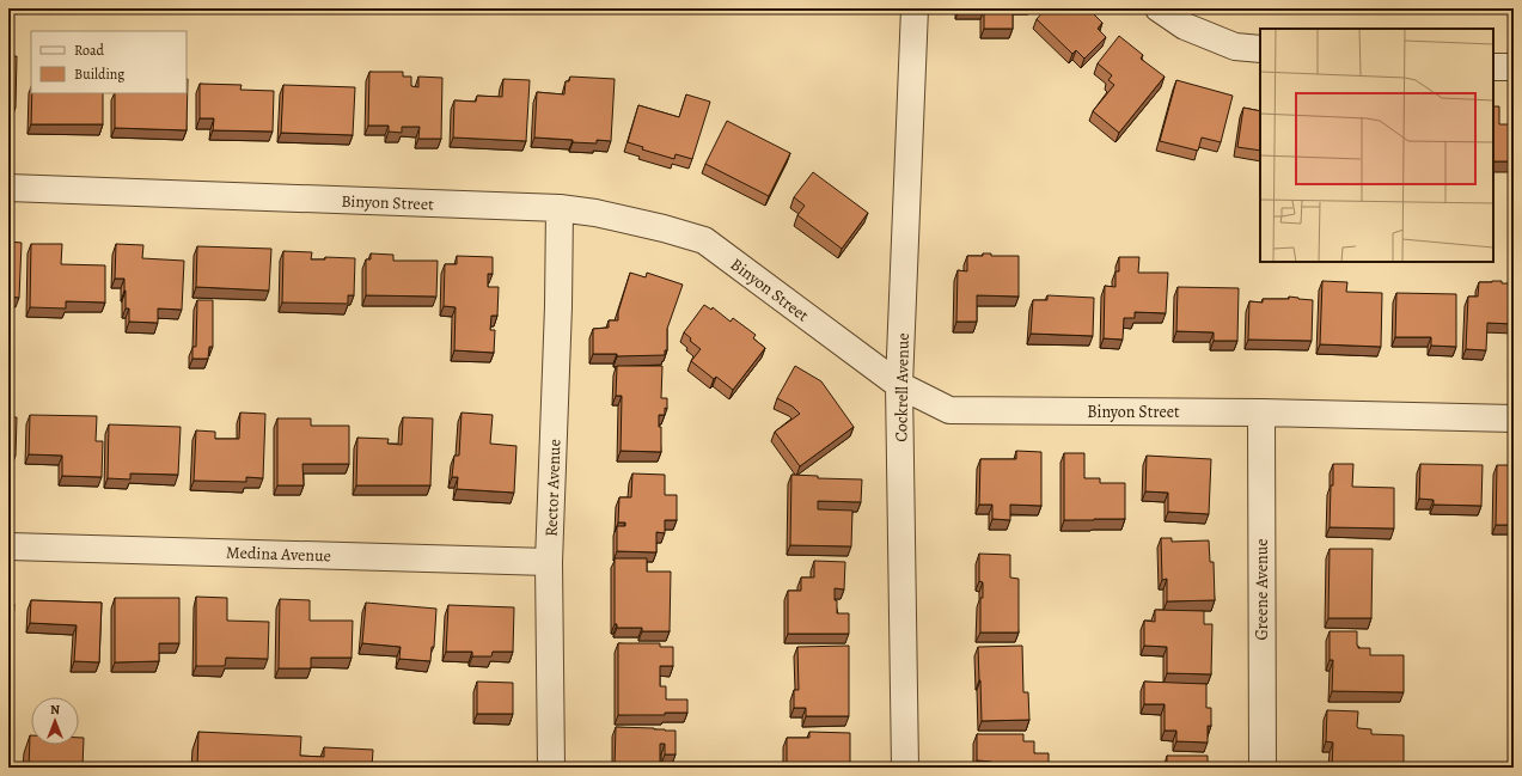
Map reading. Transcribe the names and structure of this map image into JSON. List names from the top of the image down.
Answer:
{
  "streets": {
    "street": [
      "Binyon Street",
      "Cockrell Avenue",
      "Rector Avenue",
      "Medina Avenue",
      "Greene Avenue"
    ]
  },
  "crossings": [
    ["Binyon Street", "Cockrell Avenue"],
    ["Binyon Street", "Rector Avenue"],
    ["Binyon Street", "Greene Avenue"],
    ["Rector Avenue", "Medina Avenue"]
  ],
  "legend": ["Road", "Building"],
  "north": "top"
}
